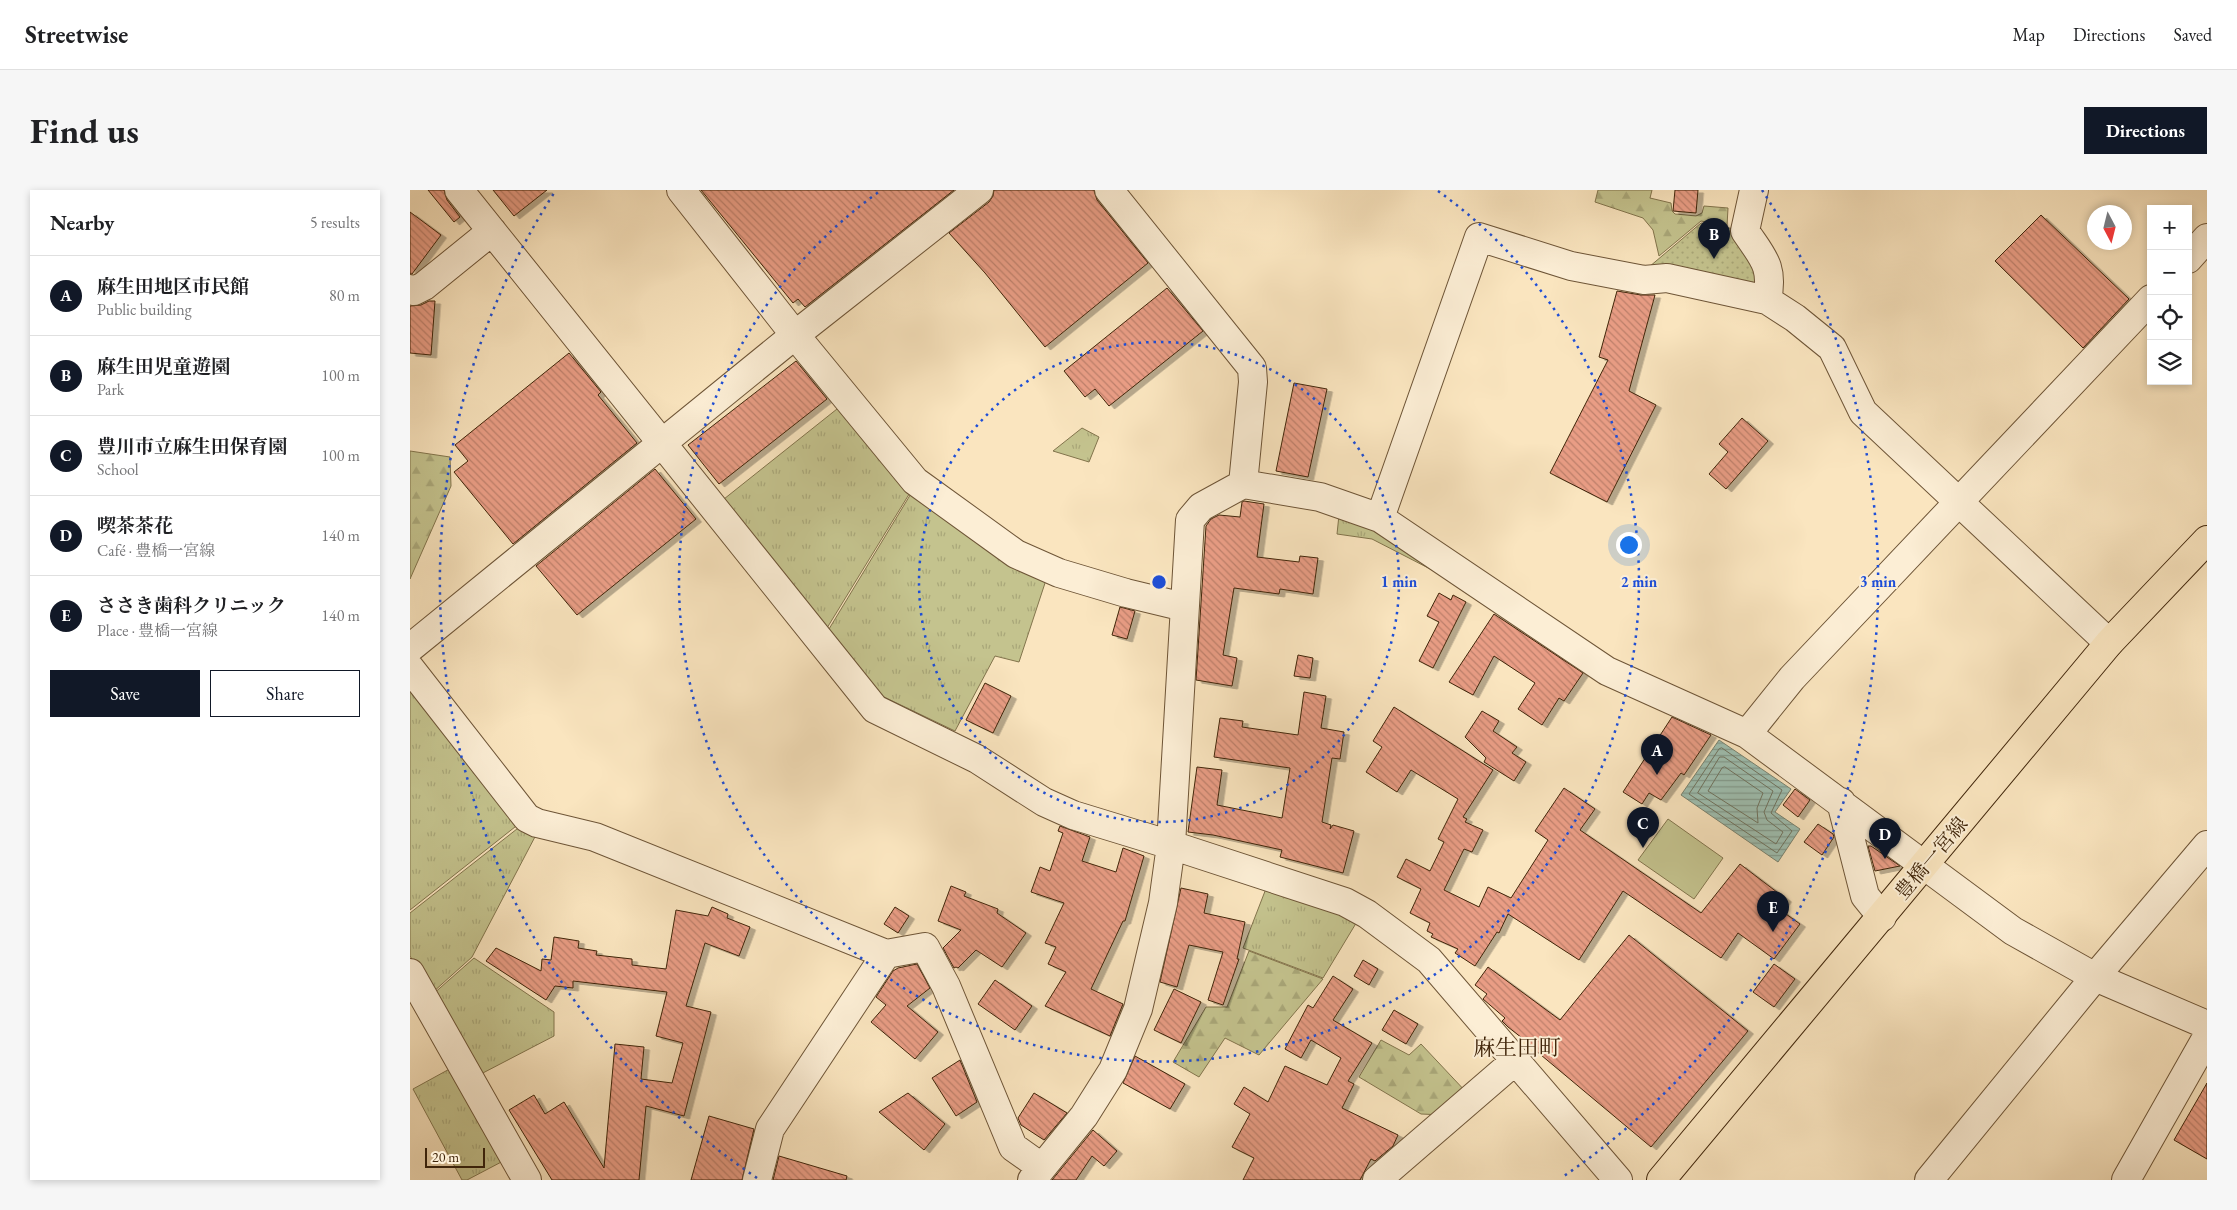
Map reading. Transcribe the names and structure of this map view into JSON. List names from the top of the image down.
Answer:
{
  "streets": {
    "main road": ["豊橋一宮線"]
  },
  "districts": ["麻生田町"],
  "scale_bar": "20 m",
  "north": "bottom",
  "page": {
    "header": "Streetwise",
    "nav": ["Map", "Directions", "Saved"],
    "buttons": [
      "Directions",
      ["Save", "Share"]
    ],
    "title": "Find us",
    "heading": ["Nearby", "5 results"],
    "map_buttons": ["+", "−"],
    "pins": [
      "B",
      "A",
      "C",
      "D",
      "E"
    ],
    "list": [
      {
        "mark": "A",
        "name": "麻生田地区市民館",
        "note": "Public building",
        "value": "80 m"
      },
      {
        "mark": "B",
        "name": "麻生田児童遊園",
        "note": "Park",
        "value": "100 m"
      },
      {
        "mark": "C",
        "name": "豊川市立麻生田保育園",
        "note": "School",
        "value": "100 m"
      },
      {
        "mark": "D",
        "name": "喫茶茶花",
        "note": "Café · 豊橋一宮線",
        "value": "140 m"
      },
      {
        "mark": "E",
        "name": "ささき歯科クリニック",
        "note": "Place · 豊橋一宮線",
        "value": "140 m"
      }
    ],
    "scale": "20 m"
  },
  "rings": ["1 min", "2 min", "3 min"]
}
